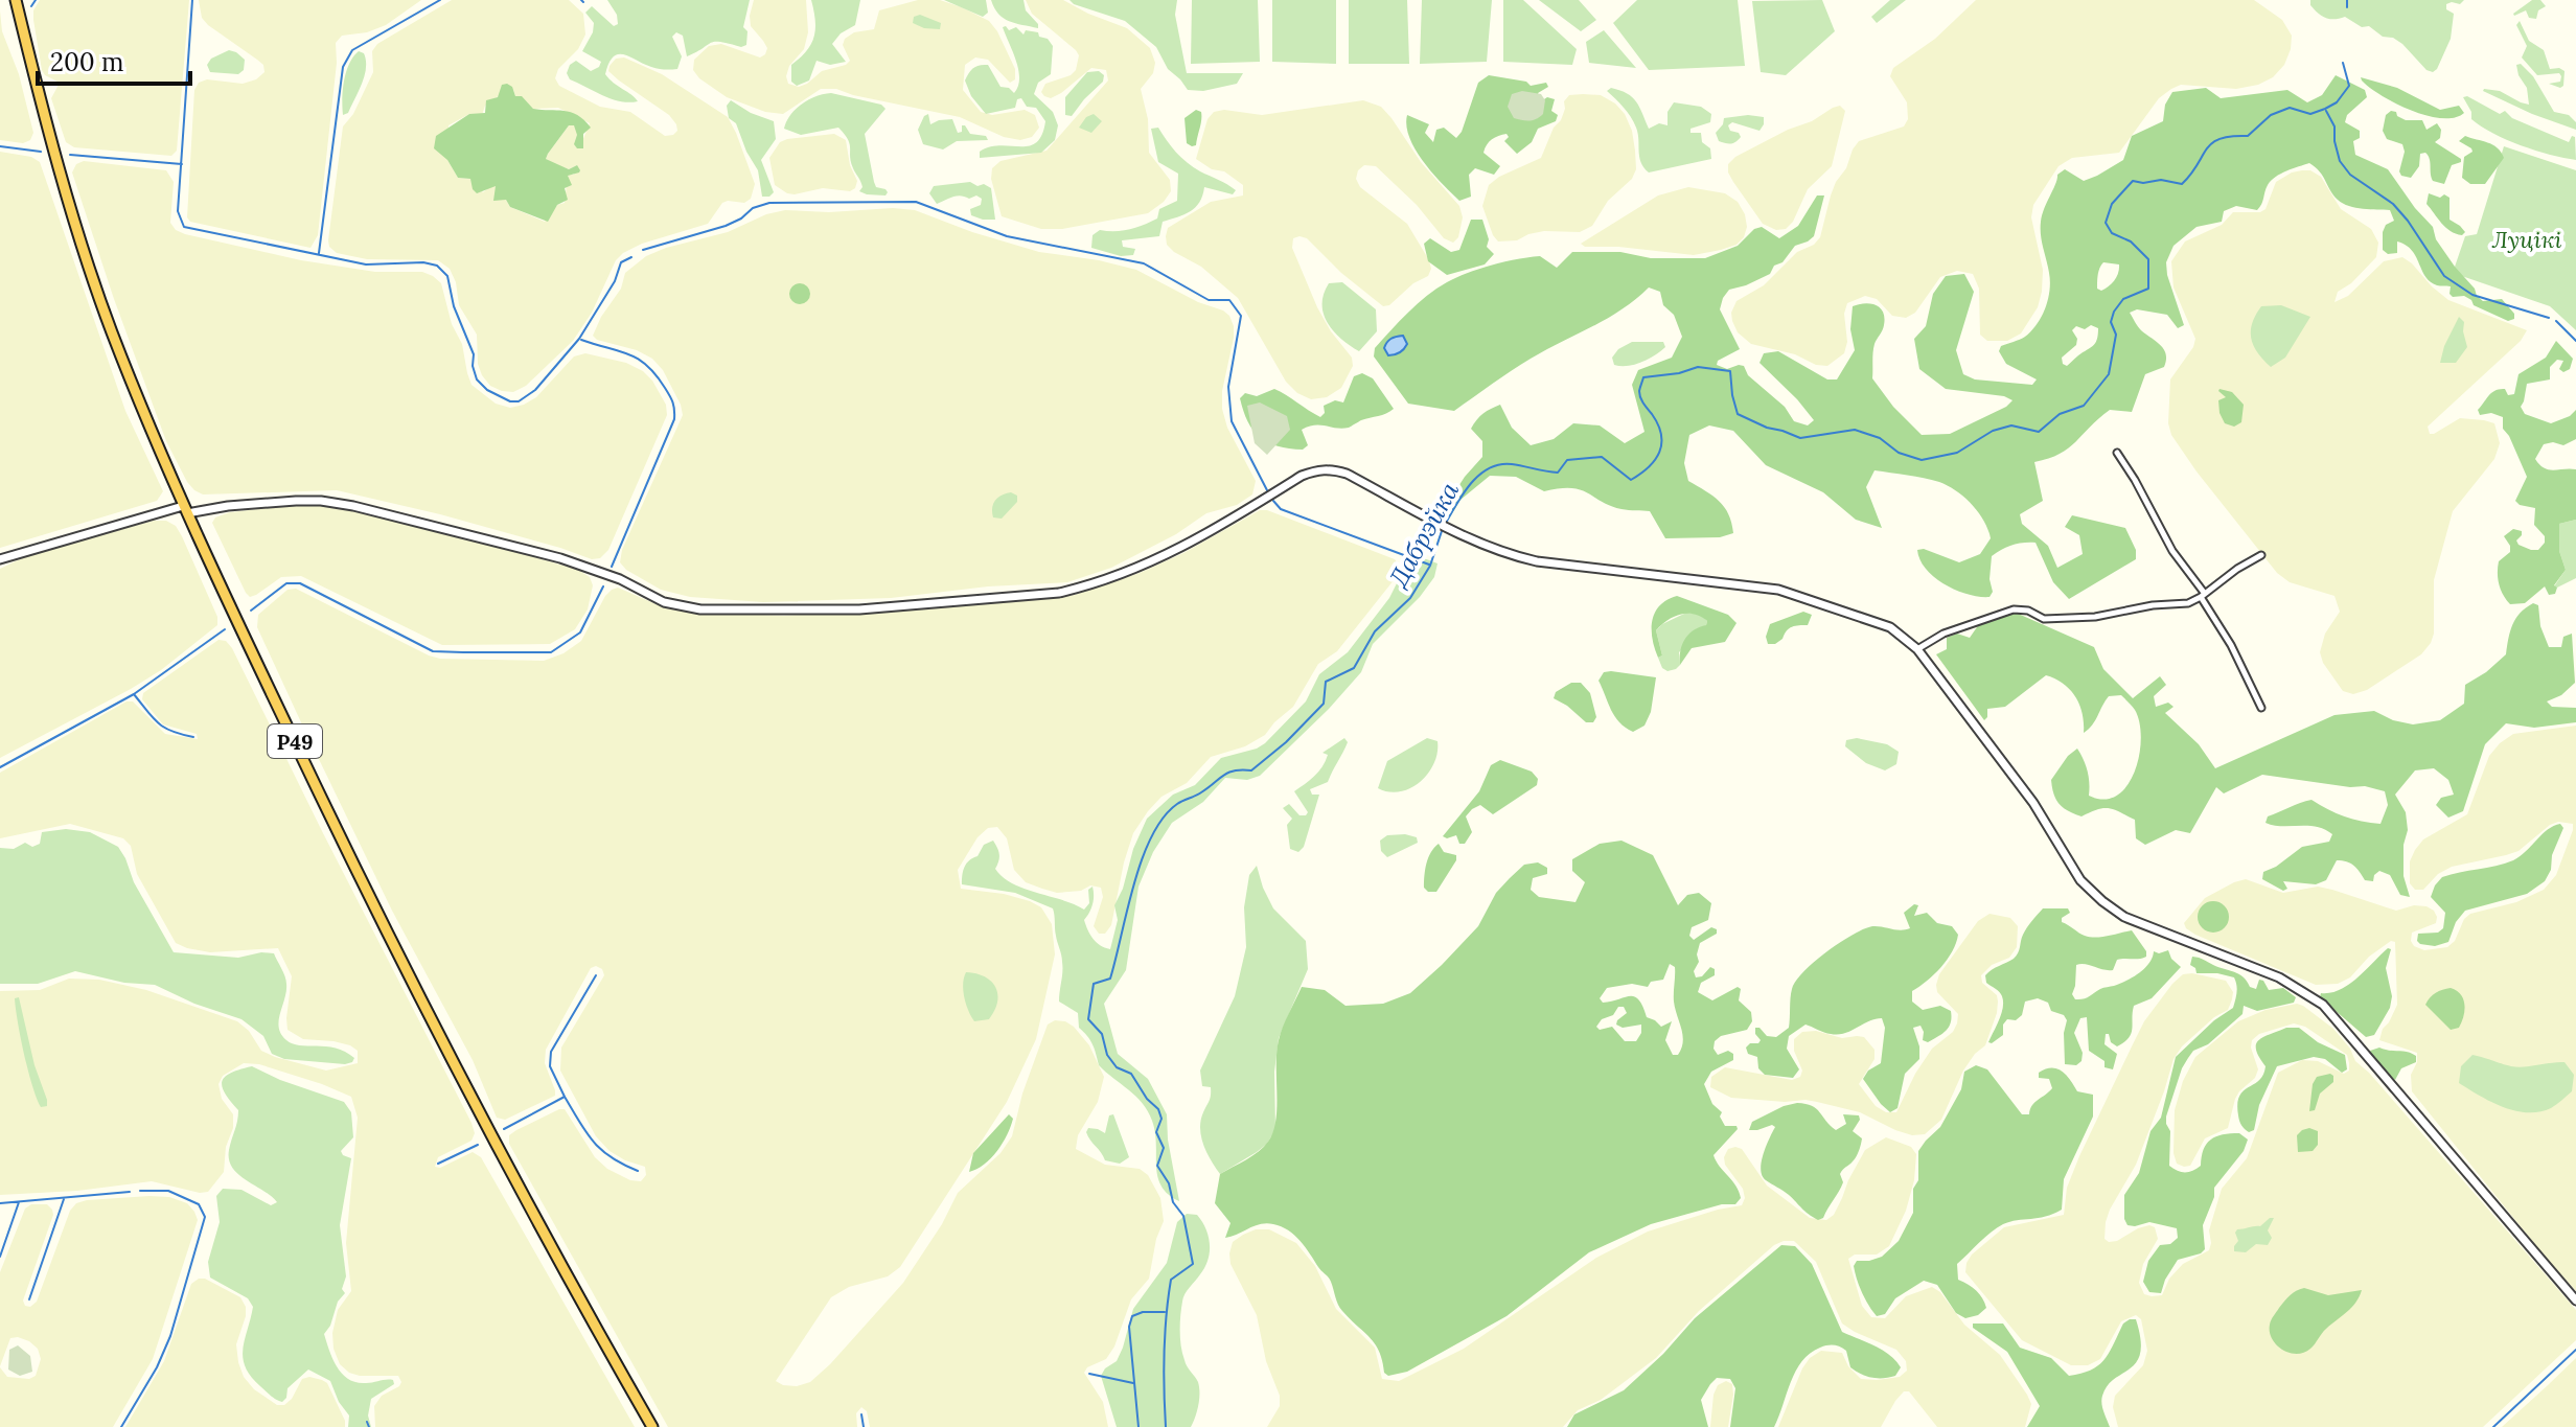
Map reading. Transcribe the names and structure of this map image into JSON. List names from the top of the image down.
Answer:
{
  "streets": {
    "highway": ["Р49"]
  },
  "water": ["Дабрэйка"],
  "parks": ["Луцікі"],
  "scale_bar": "200 m"
}
